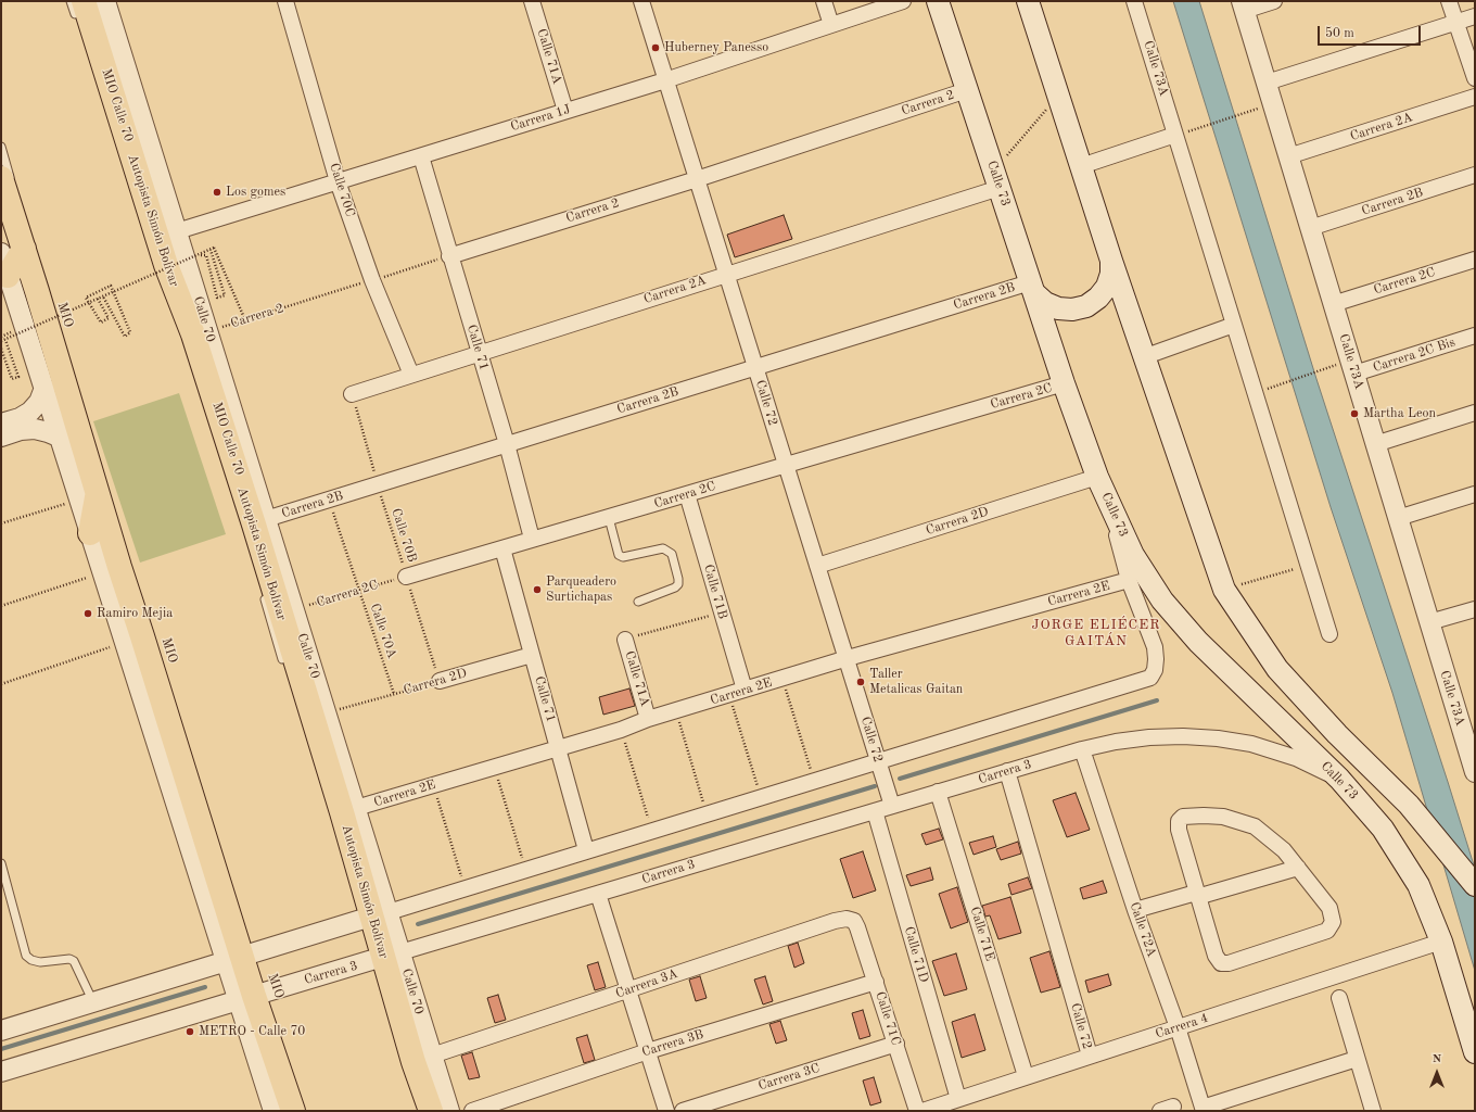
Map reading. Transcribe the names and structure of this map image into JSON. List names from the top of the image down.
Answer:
{
  "streets": {
    "highway": ["Autopista Simón Bolívar"],
    "main road": ["Calle 73"],
    "street": [
      "Calle 71A",
      "Calle 73A",
      "Carrera 2",
      "Carrera 1J",
      "Carrera 2A",
      "Calle 70C",
      "Carrera 2B",
      "Carrera 2C",
      "Calle 70",
      "Calle 71",
      "Carrera 2C Bis",
      "Calle 72",
      "Carrera 2D",
      "Calle 71B",
      "Carrera 2E",
      "Carrera 3",
      "Calle 72A",
      "Calle 71E",
      "Calle 71D",
      "Carrera 3A",
      "Calle 71C",
      "Carrera 4",
      "Carrera 3B",
      "Carrera 3C"
    ],
    "lane": ["MIO"],
    "path": ["Calle 70B", "Calle 70A"]
  },
  "crossings": [
    ["Calle 71A", "Carrera 1J"],
    ["Calle 71A", "Carrera 2E"],
    ["Calle 73A", "Carrera 2A"],
    ["Calle 73A", "Carrera 2B"],
    ["Calle 73A", "Carrera 2C"],
    ["Calle 73A", "Carrera 2C Bis"],
    ["Carrera 2", "Calle 73"],
    ["Carrera 2", "Calle 70C"],
    ["Carrera 2", "Calle 70"],
    ["Carrera 2", "Calle 71"],
    ["Carrera 2", "Calle 72"],
    ["Carrera 1J", "Calle 70C"],
    ["Carrera 1J", "Calle 70"],
    ["Carrera 1J", "Calle 71"],
    ["Carrera 1J", "Calle 72"],
    ["Carrera 2A", "Calle 73"],
    ["Carrera 2A", "Calle 70C"],
    ["Carrera 2A", "Calle 71"],
    ["Carrera 2A", "Calle 72"],
    ["Carrera 2A", "Calle 70B"],
    ["Calle 73", "Carrera 2B"],
    ["Calle 73", "Carrera 2C"],
    ["Calle 73", "Carrera 2D"],
    ["Calle 73", "Carrera 3"],
    ["Calle 73", "Carrera 4"],
    ["Carrera 2B", "Calle 70"],
    ["Carrera 2B", "Calle 71"],
    ["Carrera 2B", "Calle 72"],
    ["Carrera 2B", "Calle 70B"],
    ["Carrera 2B", "Calle 70A"],
    ["Autopista Simón Bolívar", "Calle 70"],
    ["Autopista Simón Bolívar", "Carrera 3"],
    ["Carrera 2C", "Calle 71"],
    ["Carrera 2C", "Calle 72"],
    ["Carrera 2C", "Calle 70B"],
    ["Carrera 2C", "Calle 71B"],
    ["Carrera 2C", "Calle 70A"],
    ["Calle 70", "Carrera 2E"],
    ["Calle 70", "Carrera 3"],
    ["Calle 70", "Carrera 3A"],
    ["Calle 71", "Carrera 2D"],
    ["Calle 71", "Carrera 2E"],
    ["Calle 72", "Carrera 2D"],
    ["Calle 72", "Carrera 2E"],
    ["Calle 72", "Carrera 3"],
    ["Calle 72", "Carrera 4"],
    ["Carrera 2D", "Calle 70B"],
    ["Carrera 2D", "Calle 70A"],
    ["Calle 71B", "Carrera 2E"],
    ["Carrera 3", "Calle 72A"],
    ["Carrera 3", "Calle 71E"],
    ["Carrera 3", "Calle 71D"],
    ["Calle 72A", "Carrera 4"],
    ["Calle 71E", "Carrera 4"],
    ["Calle 71D", "Carrera 4"],
    ["Carrera 3A", "Calle 71C"],
    ["Calle 71C", "Carrera 3B"],
    ["Calle 71C", "Carrera 3C"]
  ],
  "districts": ["JORGE ELIÉCER GAITÁN"],
  "places": [
    "Huberney Panesso",
    "Los gomes",
    "Martha Leon",
    "Parqueadero Surtichapas",
    "Ramiro Mejia",
    "Taller Metalicas Gaitan",
    "METRO - Calle 70"
  ],
  "scale_bar": "50 m",
  "north": "top"
}
